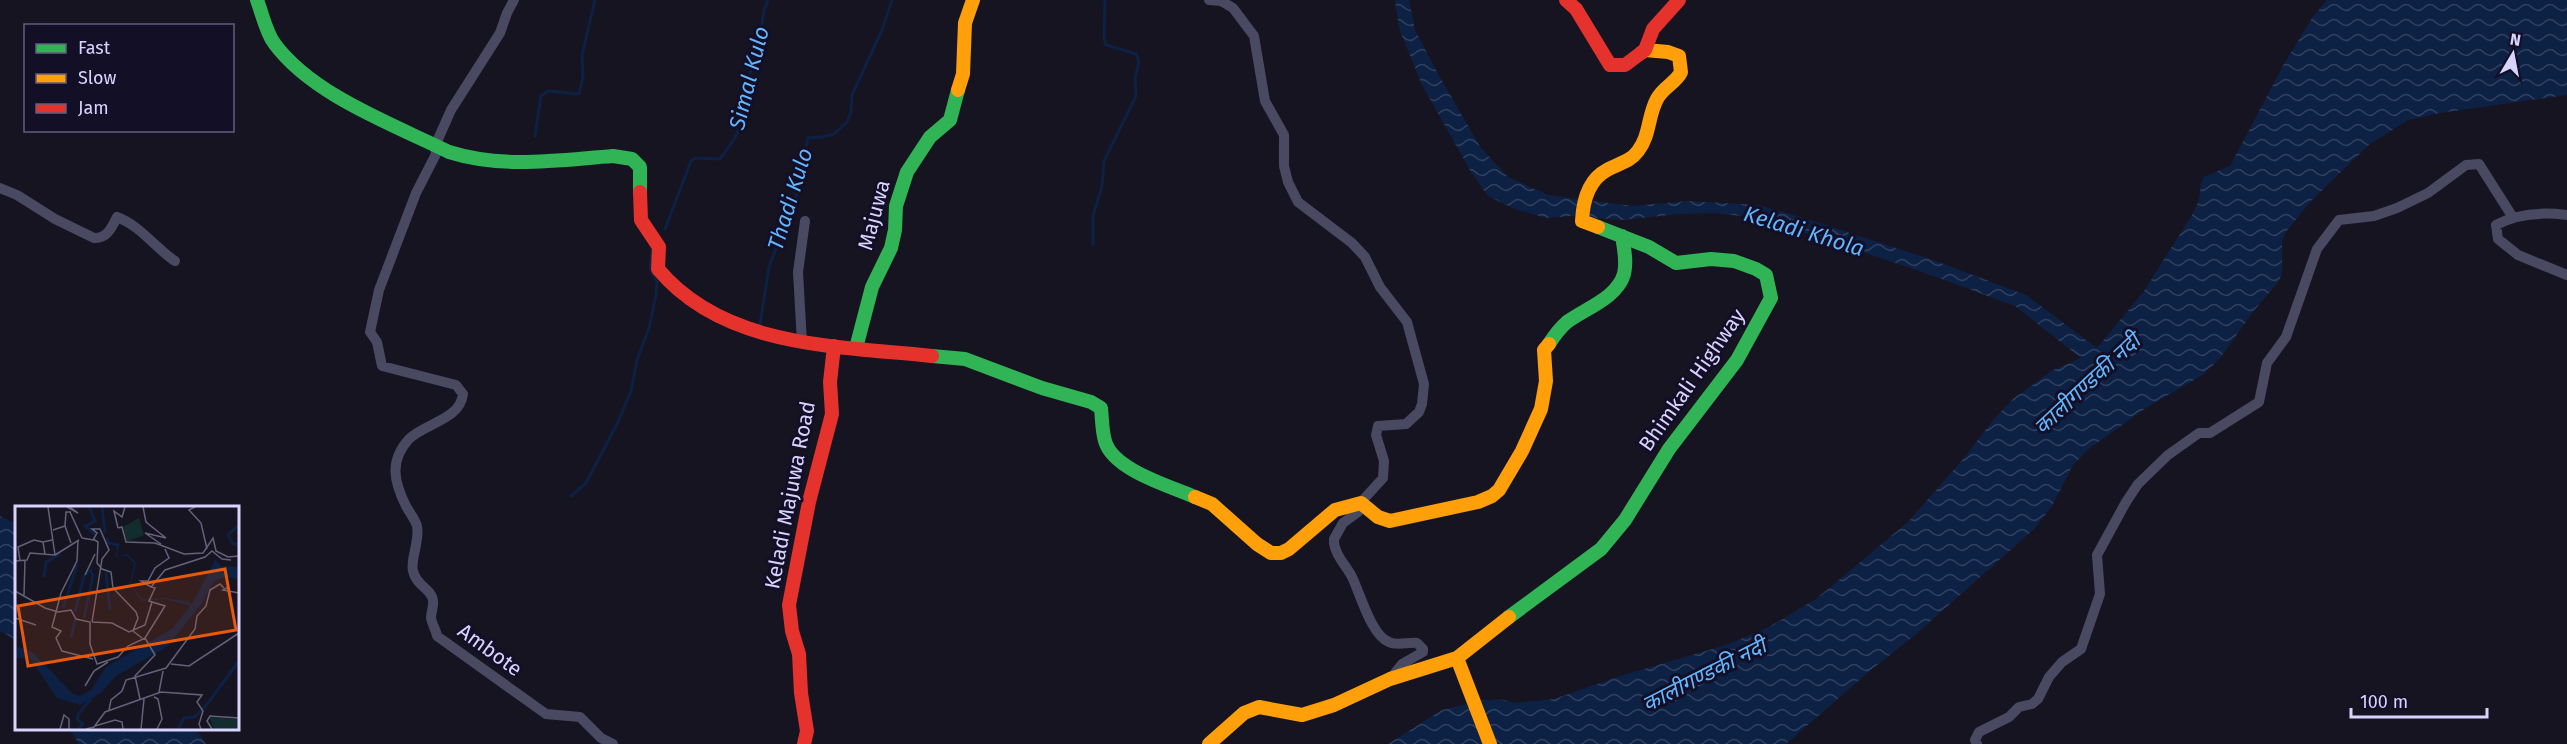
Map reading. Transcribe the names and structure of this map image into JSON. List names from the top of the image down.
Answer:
{
  "streets": {
    "street": [
      "Majuwa",
      "Bhimkali Highway",
      "Keladi Majuwa Road",
      "Ambote"
    ]
  },
  "water": [
    "Simal Kulo",
    "Thadi Kulo",
    "Keladi Khola",
    "कालीगण्डकी नदी"
  ],
  "legend": ["Fast", "Slow", "Jam"],
  "scale_bar": "100 m",
  "north": "top"
}
